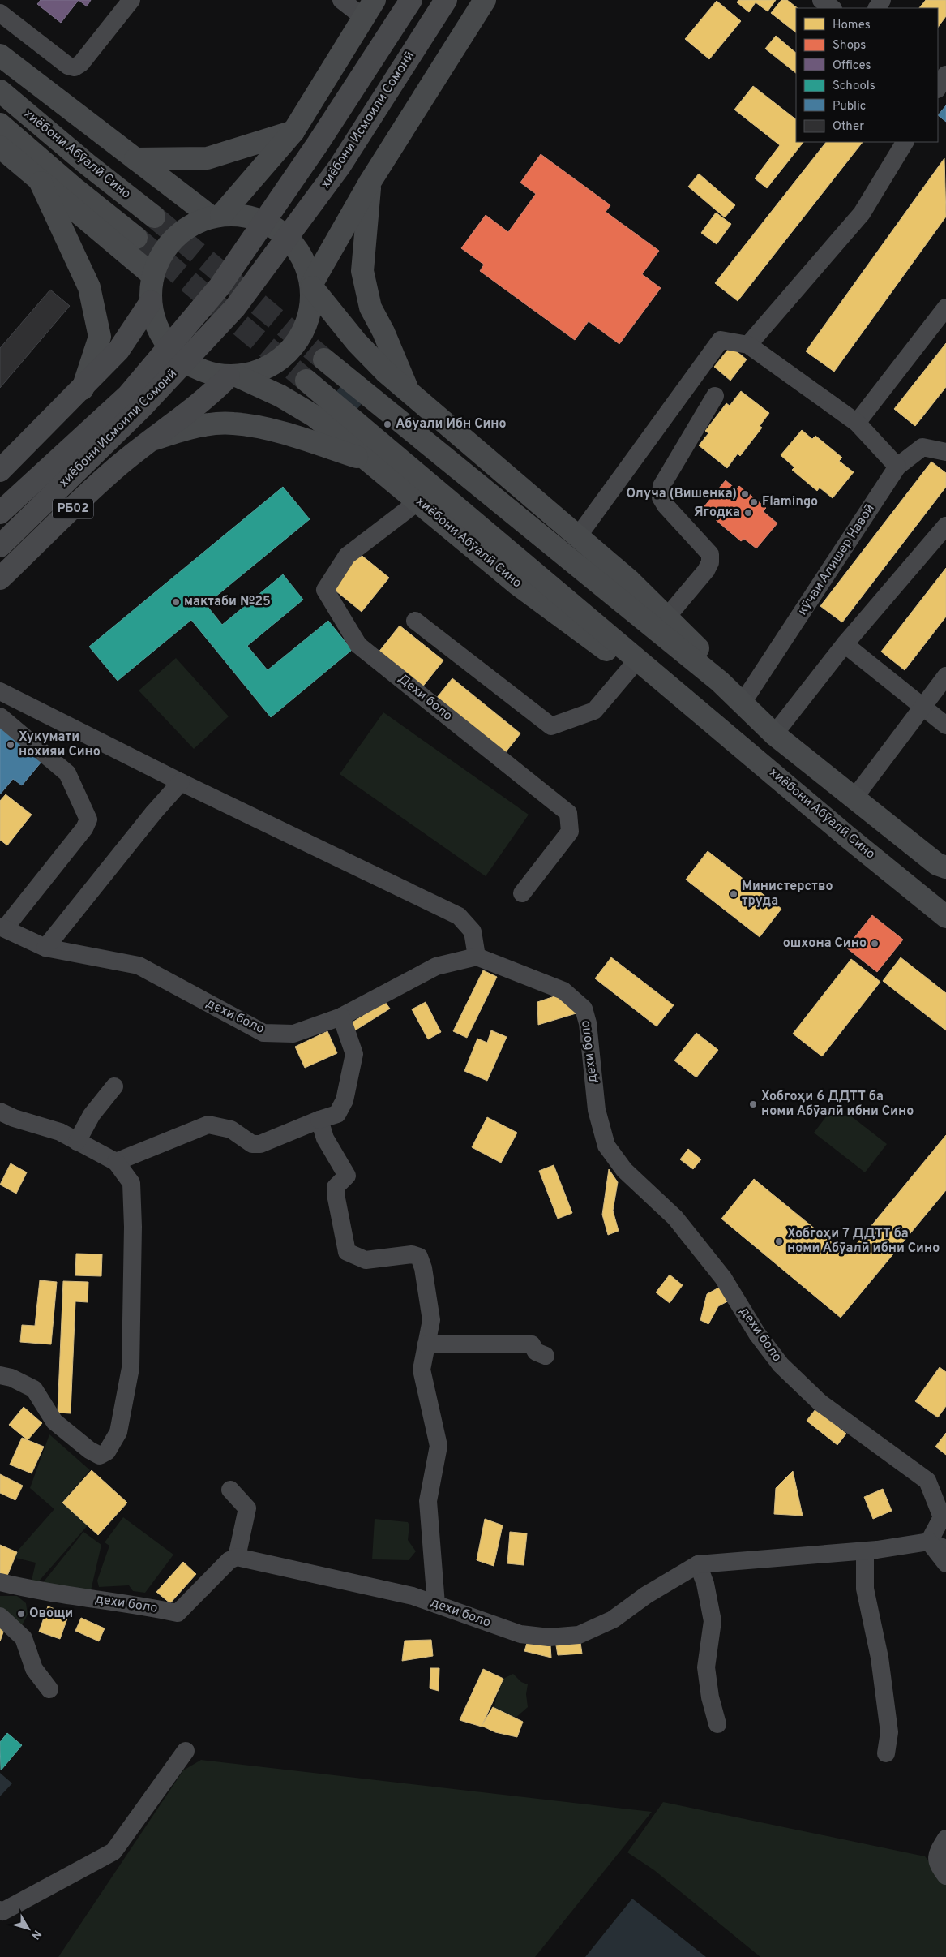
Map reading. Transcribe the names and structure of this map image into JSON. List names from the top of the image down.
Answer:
{
  "streets": {
    "highway": ["хиёбони Исмоили Сомонӣ", "РБ02"],
    "main road": ["хиёбони Абӯалӣ Сино"],
    "street": ["кӯчаи Алишер Навоӣ", "Дехи боло", "дехи боло"]
  },
  "crossings": [
    ["хиёбони Исмоили Сомонӣ", "хиёбони Абӯалӣ Сино"],
    ["хиёбони Исмоили Сомонӣ", "РБ02"],
    ["хиёбони Абӯалӣ Сино", "РБ02"],
    ["хиёбони Абӯалӣ Сино", "Дехи боло"]
  ],
  "places": [
    "Абуали Ибн Сино",
    "Олуча (Вишенка)",
    "Flamingo",
    "Ягодка",
    "мактаби №25",
    "Хукумати нохияи Сино",
    "Министерство труда",
    "ошхона Сино",
    "Хобгоҳи 6 ДДТТ ба номи Абӯалӣ ибни Сино",
    "Хобгоҳи 7 ДДТТ ба номи Абӯалӣ ибни Сино",
    "Овощи"
  ],
  "legend": [
    "Homes",
    "Shops",
    "Offices",
    "Schools",
    "Public",
    "Other"
  ],
  "north": "bottom right"
}
